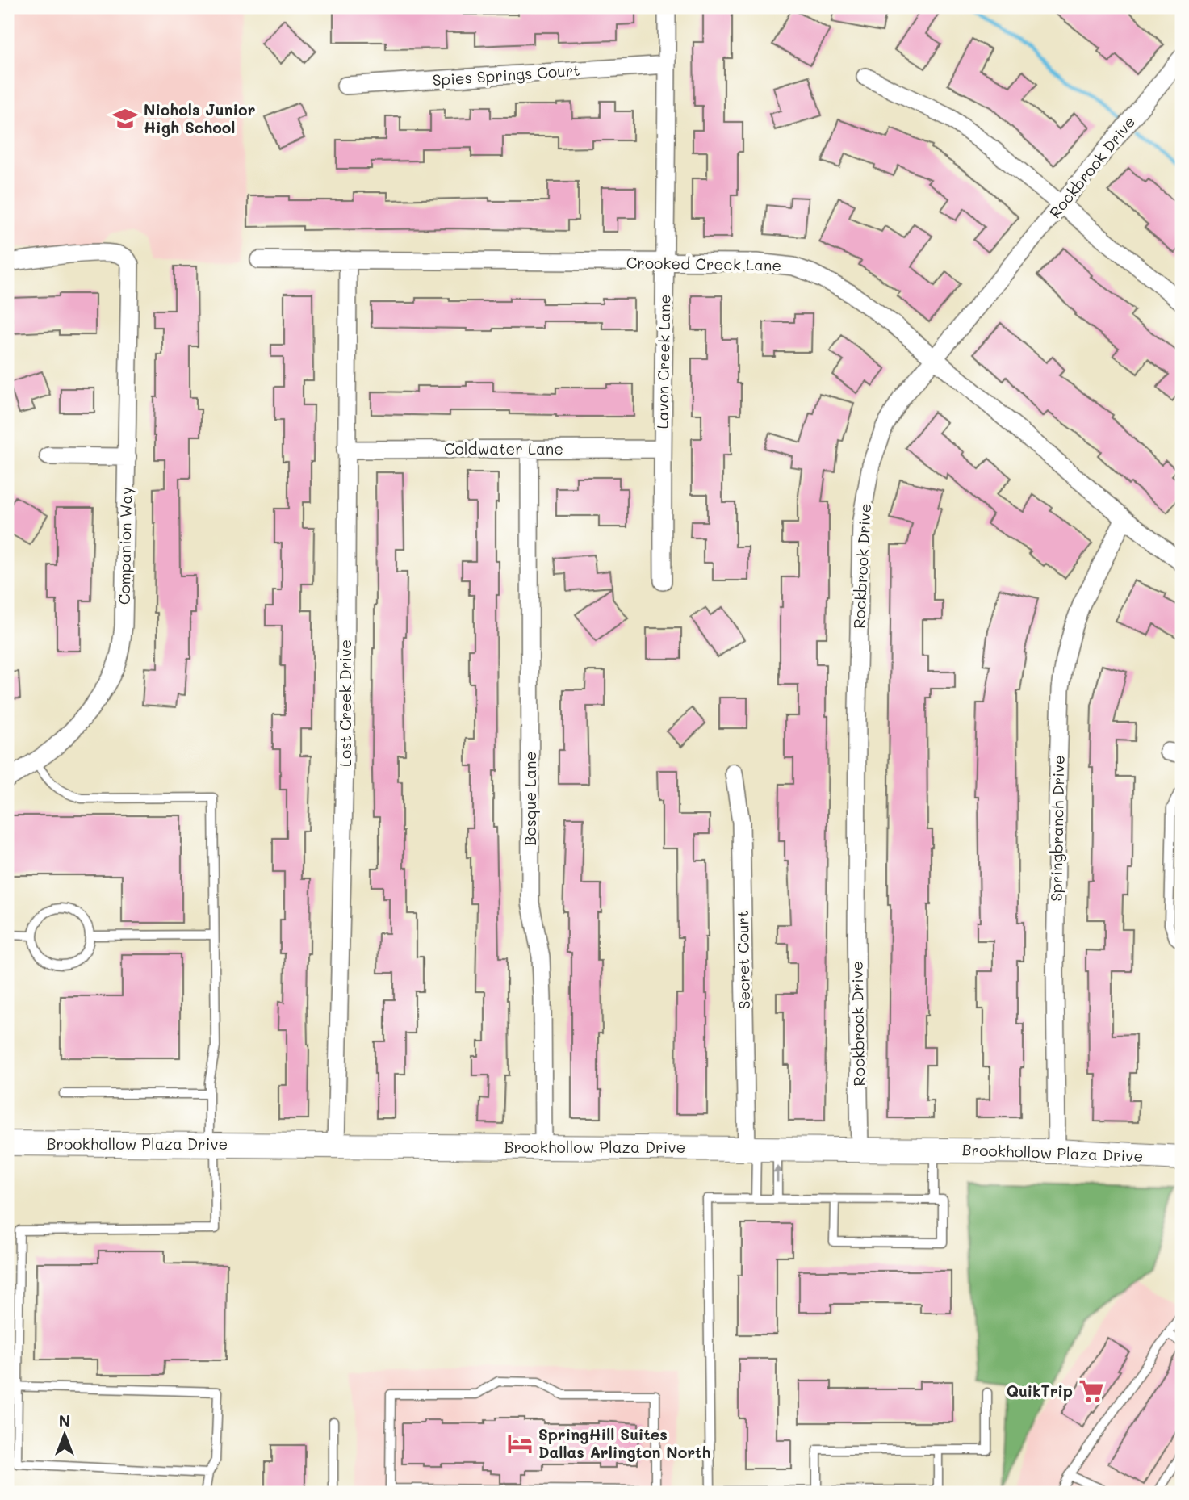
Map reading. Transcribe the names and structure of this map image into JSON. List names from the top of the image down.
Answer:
{
  "streets": {
    "street": [
      "Spies Springs Court",
      "Rockbrook Drive",
      "Crooked Creek Lane",
      "Lavon Creek Lane",
      "Coldwater Lane",
      "Companion Way",
      "Lost Creek Drive",
      "Bosque Lane",
      "Springbranch Drive",
      "Secret Court",
      "Brookhollow Plaza Drive"
    ]
  },
  "crossings": [
    ["Spies Springs Court", "Lavon Creek Lane"],
    ["Rockbrook Drive", "Crooked Creek Lane"],
    ["Rockbrook Drive", "Brookhollow Plaza Drive"],
    ["Crooked Creek Lane", "Lavon Creek Lane"],
    ["Crooked Creek Lane", "Lost Creek Drive"],
    ["Crooked Creek Lane", "Springbranch Drive"],
    ["Lavon Creek Lane", "Coldwater Lane"],
    ["Coldwater Lane", "Lost Creek Drive"],
    ["Coldwater Lane", "Bosque Lane"],
    ["Lost Creek Drive", "Brookhollow Plaza Drive"],
    ["Bosque Lane", "Brookhollow Plaza Drive"],
    ["Springbranch Drive", "Brookhollow Plaza Drive"],
    ["Secret Court", "Brookhollow Plaza Drive"]
  ],
  "places": {
    "school or university": ["Nichols Junior High School"],
    "supermarket": ["QuikTrip"],
    "hotel": ["SpringHill Suites Dallas Arlington North"]
  },
  "north": "top"
}
